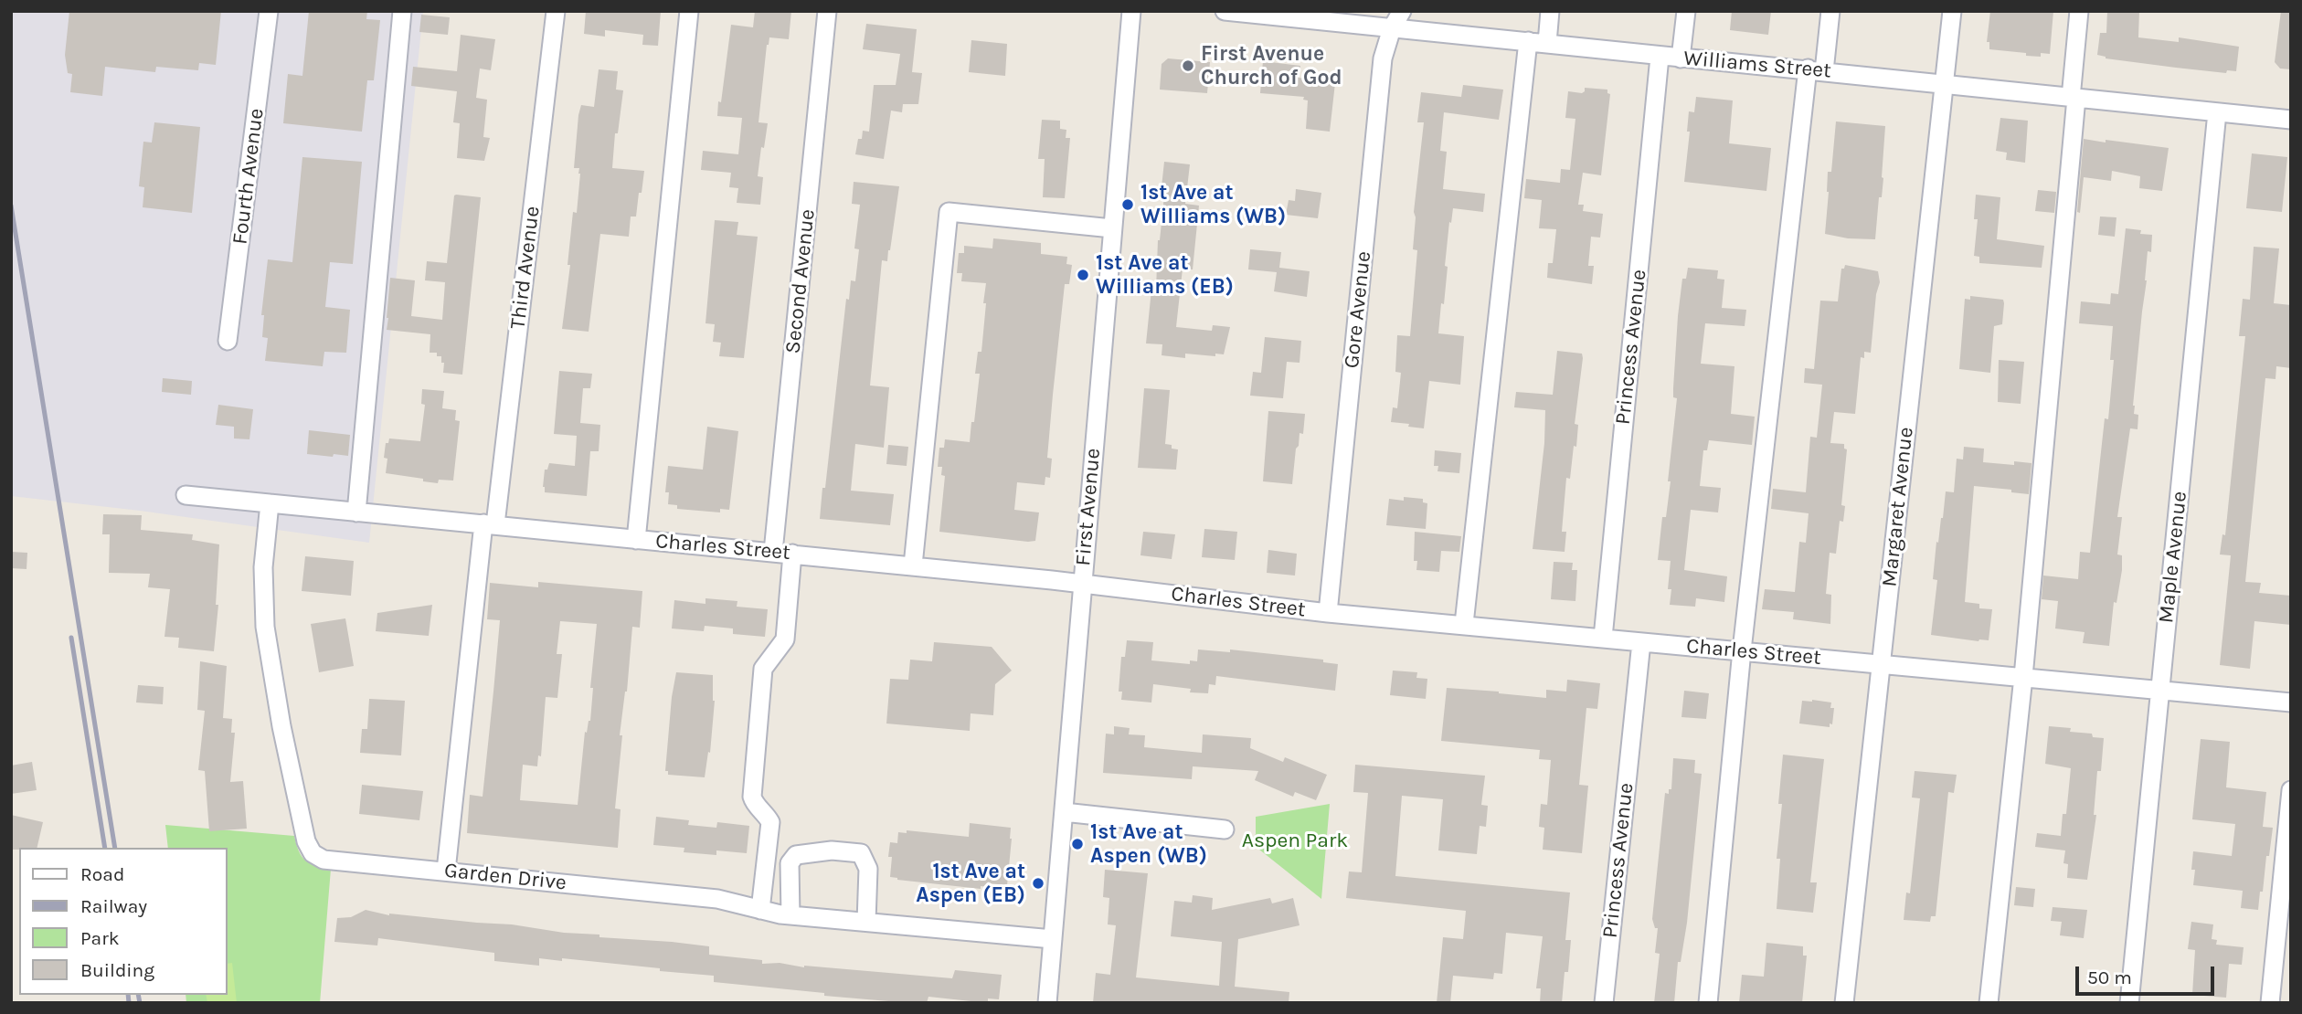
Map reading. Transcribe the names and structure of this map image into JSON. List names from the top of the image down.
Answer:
{
  "streets": {
    "street": [
      "Williams Street",
      "Fourth Avenue",
      "Third Avenue",
      "Second Avenue",
      "Gore Avenue",
      "Princess Avenue",
      "First Avenue",
      "Margaret Avenue",
      "Charles Street",
      "Maple Avenue",
      "Garden Drive"
    ]
  },
  "crossings": [
    ["Williams Street", "Gore Avenue"],
    ["Williams Street", "Princess Avenue"],
    ["Williams Street", "Margaret Avenue"],
    ["Williams Street", "Maple Avenue"],
    ["Third Avenue", "Charles Street"],
    ["Third Avenue", "Garden Drive"],
    ["Second Avenue", "Charles Street"],
    ["Gore Avenue", "Charles Street"],
    ["Princess Avenue", "Charles Street"],
    ["First Avenue", "Charles Street"],
    ["First Avenue", "Garden Drive"],
    ["Margaret Avenue", "Charles Street"],
    ["Charles Street", "Maple Avenue"],
    ["Charles Street", "Garden Drive"]
  ],
  "parks": ["Aspen Park"],
  "places": [
    "First Avenue Church of God",
    "1st Ave at Williams (WB)",
    "1st Ave at Williams (EB)",
    "1st Ave at Aspen (WB)",
    "1st Ave at Aspen (EB)"
  ],
  "legend": [
    "Road",
    "Railway",
    "Park",
    "Building"
  ],
  "scale_bar": "50 m"
}
